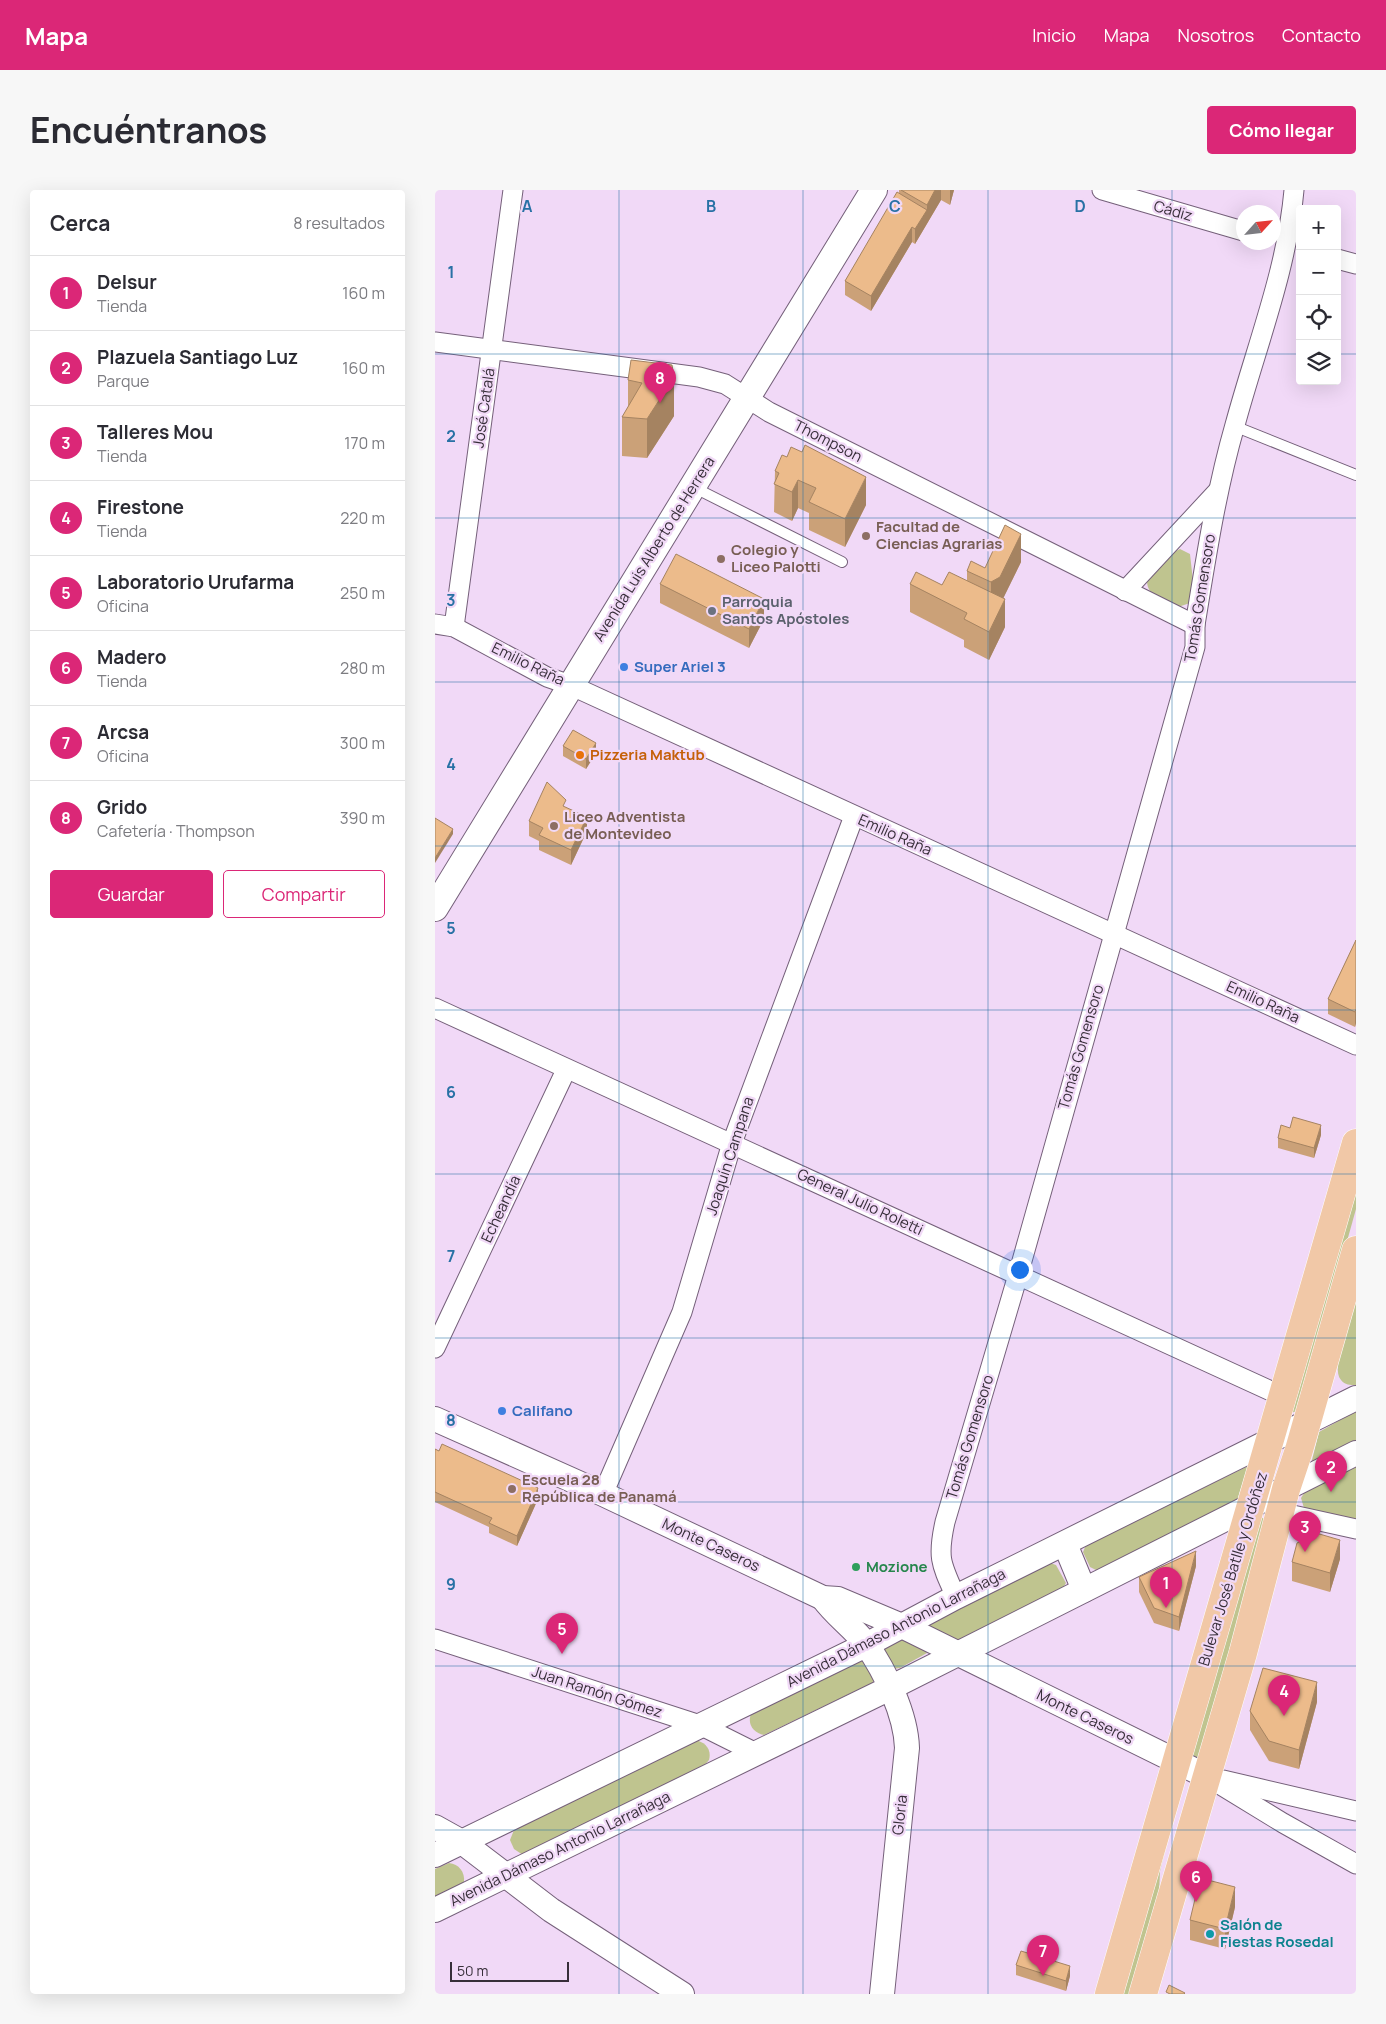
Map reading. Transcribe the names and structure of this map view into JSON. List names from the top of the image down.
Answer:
{
  "streets": {
    "main road": ["Avenida Luis Alberto de Herrera", "Bulevar José Batlle y Ordóñez"],
    "street": [
      "Cádiz",
      "José Catalá",
      "Thompson",
      "Tomás Gomensoro",
      "Emilio Raña",
      "Joaquín Campana",
      "General Julio Roletti",
      "Echeandía",
      "Monte Caseros",
      "Avenida Dámaso Antonio Larrañaga",
      "Juan Ramón Gómez",
      "Gloria"
    ]
  },
  "crossings": [
    ["José Catalá", "Thompson"],
    ["José Catalá", "Emilio Raña"],
    ["Thompson", "Avenida Luis Alberto de Herrera"],
    ["Thompson", "Tomás Gomensoro"],
    ["Avenida Luis Alberto de Herrera", "Emilio Raña"],
    ["Tomás Gomensoro", "Emilio Raña"],
    ["Tomás Gomensoro", "General Julio Roletti"],
    ["Tomás Gomensoro", "Avenida Dámaso Antonio Larrañaga"],
    ["Emilio Raña", "Joaquín Campana"],
    ["Joaquín Campana", "General Julio Roletti"],
    ["Joaquín Campana", "Monte Caseros"],
    ["General Julio Roletti", "Echeandía"],
    ["General Julio Roletti", "Bulevar José Batlle y Ordóñez"],
    ["Monte Caseros", "Bulevar José Batlle y Ordóñez"],
    ["Monte Caseros", "Avenida Dámaso Antonio Larrañaga"],
    ["Monte Caseros", "Gloria"],
    ["Bulevar José Batlle y Ordóñez", "Avenida Dámaso Antonio Larrañaga"],
    ["Avenida Dámaso Antonio Larrañaga", "Juan Ramón Gómez"],
    ["Avenida Dámaso Antonio Larrañaga", "Gloria"]
  ],
  "places": [
    "Facultad de Ciencias Agrarias",
    "Colegio y Liceo Palotti",
    "Parroquia Santos Apóstoles",
    "Super Ariel 3",
    "Pizzeria Maktub",
    "Liceo Adventista de Montevideo",
    "Califano",
    "Escuela 28 República de Panamá",
    "Mozione",
    "Salón de Fiestas Rosedal"
  ],
  "scale_bar": "50 m",
  "north": "top right",
  "page": {
    "header": "Mapa",
    "nav": [
      "Inicio",
      "Mapa",
      "Nosotros",
      "Contacto"
    ],
    "title": "Encuéntranos",
    "buttons": [
      "Cómo llegar",
      ["Guardar", "Compartir"]
    ],
    "heading": ["Cerca", "8 resultados"],
    "map_buttons": ["+", "−"],
    "list": [
      {
        "mark": "1",
        "name": "Delsur",
        "note": "Tienda",
        "value": "160 m"
      },
      {
        "mark": "2",
        "name": "Plazuela Santiago Luz",
        "note": "Parque",
        "value": "160 m"
      },
      {
        "mark": "3",
        "name": "Talleres Mou",
        "note": "Tienda",
        "value": "170 m"
      },
      {
        "mark": "4",
        "name": "Firestone",
        "note": "Tienda",
        "value": "220 m"
      },
      {
        "mark": "5",
        "name": "Laboratorio Urufarma",
        "note": "Oficina",
        "value": "250 m"
      },
      {
        "mark": "6",
        "name": "Madero",
        "note": "Tienda",
        "value": "280 m"
      },
      {
        "mark": "7",
        "name": "Arcsa",
        "note": "Oficina",
        "value": "300 m"
      },
      {
        "mark": "8",
        "name": "Grido",
        "note": "Cafetería · Thompson",
        "value": "390 m"
      }
    ],
    "pins": [
      "8",
      "2",
      "3",
      "1",
      "5",
      "4",
      "6",
      "7"
    ],
    "scale": "50 m"
  },
  "grid": {
    "columns": [
      "A",
      "B",
      "C",
      "D"
    ],
    "rows": [
      "1",
      "2",
      "3",
      "4",
      "5",
      "6",
      "7",
      "8",
      "9"
    ]
  }
}
